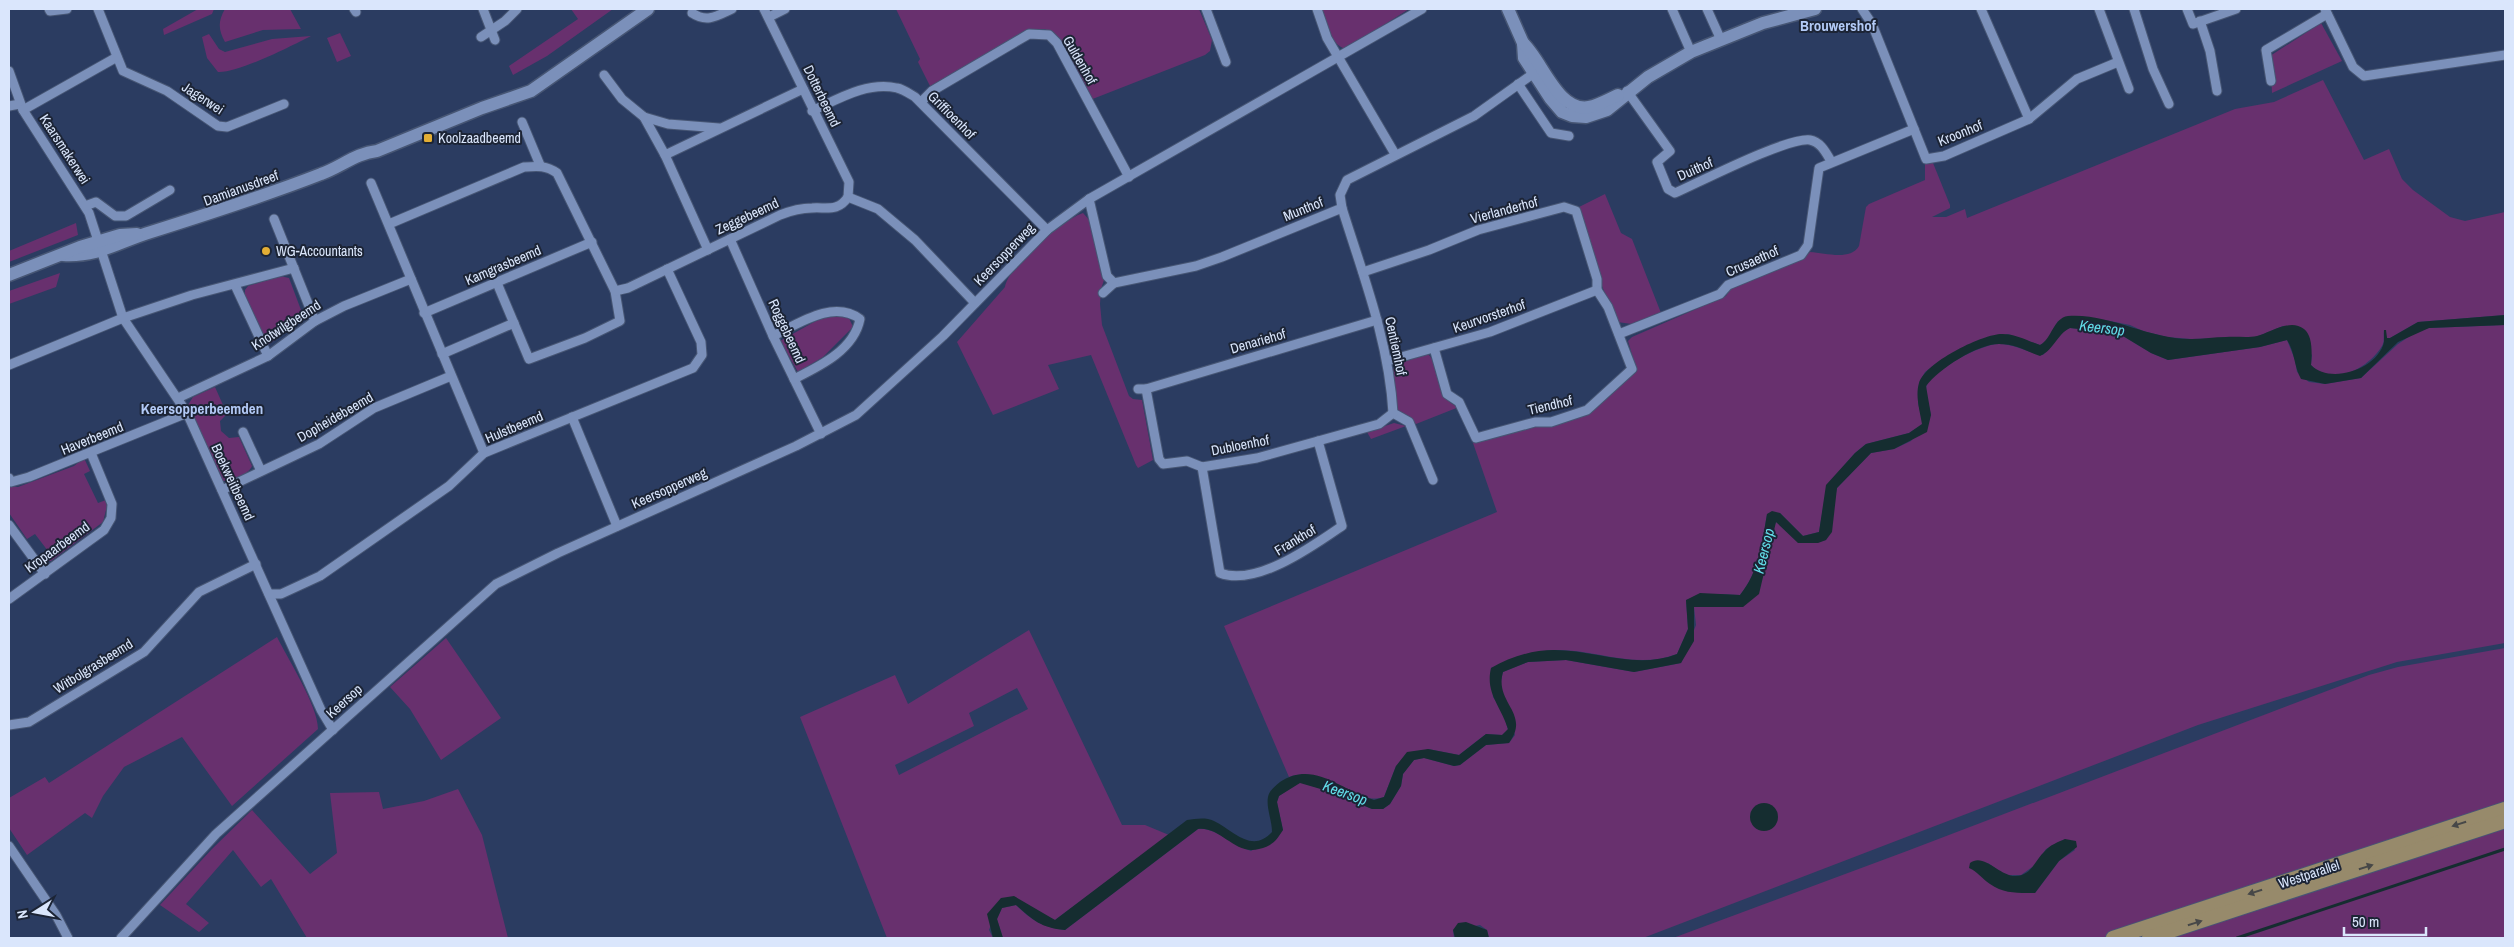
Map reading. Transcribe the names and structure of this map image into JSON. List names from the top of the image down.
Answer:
{
  "streets": {
    "main road": ["Westparallel"],
    "street": [
      "Guldenhof",
      "Dotterbeemd",
      "Jagerwei",
      "Griffioenhof",
      "Kroonhof",
      "Kaarsmakerwei",
      "Duithof",
      "Damianusdreef",
      "Munthof",
      "Vierlanderhof",
      "Zeggebeemd",
      "Keersopperweg",
      "Crusaethof",
      "Kamgrasbeemd",
      "Keurvorsterhof",
      "Knotwilgbeemd",
      "Roggebeemd",
      "Denariehof",
      "Centiemhof",
      "Tiendhof",
      "Dopheidebeemd",
      "Hulstbeemd",
      "Haverbeemd",
      "Dubloenhof",
      "Boekweitbeemd",
      "Frankhof",
      "Kropaarbeemd",
      "Witbolgrasbeemd",
      "Keersop"
    ]
  },
  "crossings": [
    ["Guldenhof", "Griffioenhof"],
    ["Guldenhof", "Keersopperweg"],
    ["Dotterbeemd", "Griffioenhof"],
    ["Dotterbeemd", "Zeggebeemd"],
    ["Griffioenhof", "Keersopperweg"],
    ["Kaarsmakerwei", "Damianusdreef"],
    ["Kaarsmakerwei", "Boekweitbeemd"],
    ["Duithof", "Crusaethof"],
    ["Damianusdreef", "Boekweitbeemd"],
    ["Munthof", "Centiemhof"],
    ["Vierlanderhof", "Keurvorsterhof"],
    ["Vierlanderhof", "Centiemhof"],
    ["Vierlanderhof", "Tiendhof"],
    ["Zeggebeemd", "Roggebeemd"],
    ["Zeggebeemd", "Hulstbeemd"],
    ["Keersopperweg", "Roggebeemd"],
    ["Keersopperweg", "Keersop"],
    ["Crusaethof", "Tiendhof"],
    ["Keurvorsterhof", "Centiemhof"],
    ["Keurvorsterhof", "Tiendhof"],
    ["Knotwilgbeemd", "Boekweitbeemd"],
    ["Denariehof", "Centiemhof"],
    ["Denariehof", "Dubloenhof"],
    ["Centiemhof", "Dubloenhof"],
    ["Dopheidebeemd", "Boekweitbeemd"],
    ["Hulstbeemd", "Boekweitbeemd"],
    ["Haverbeemd", "Boekweitbeemd"],
    ["Haverbeemd", "Kropaarbeemd"],
    ["Dubloenhof", "Frankhof"],
    ["Boekweitbeemd", "Witbolgrasbeemd"],
    ["Boekweitbeemd", "Keersop"]
  ],
  "districts": ["Brouwershof", "Keersopperbeemden"],
  "water": ["Keersop"],
  "places": {
    "transit": ["Koolzaadbeemd"],
    "other": ["WG-Accountants"]
  },
  "scale_bar": "50 m",
  "north": "left"
}
